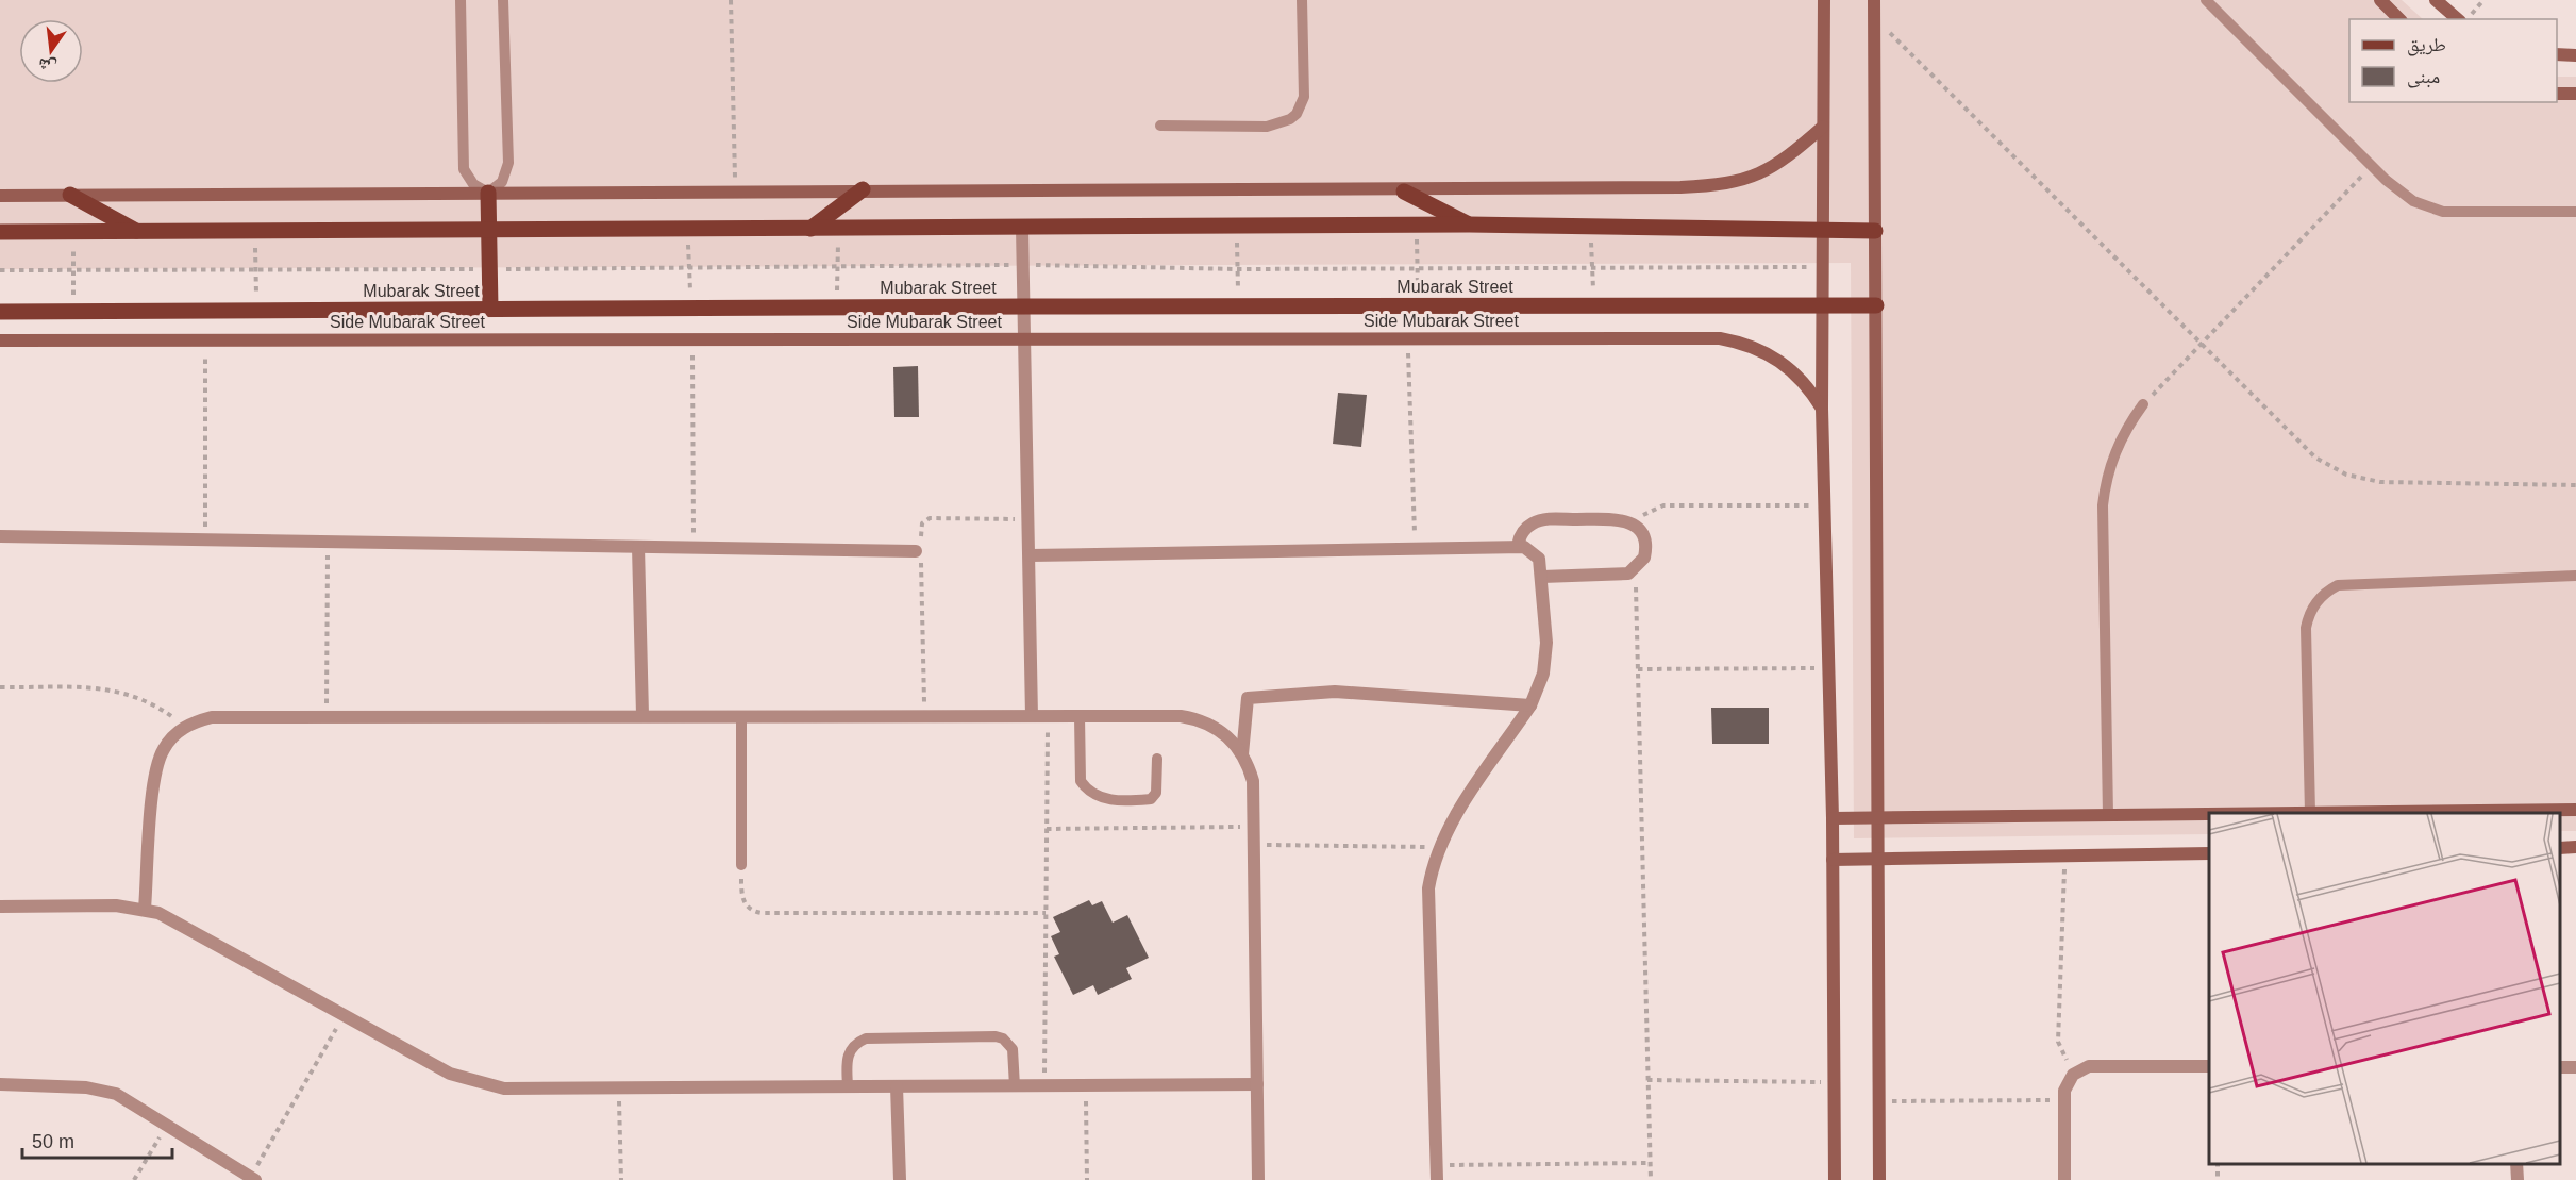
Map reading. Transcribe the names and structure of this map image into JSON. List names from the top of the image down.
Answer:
{
  "streets": {
    "main road": ["Mubarak Street", "Side Mubarak Street"]
  },
  "legend": ["طريق", "مبنى"],
  "scale_bar": "50 m",
  "north": "bottom"
}
